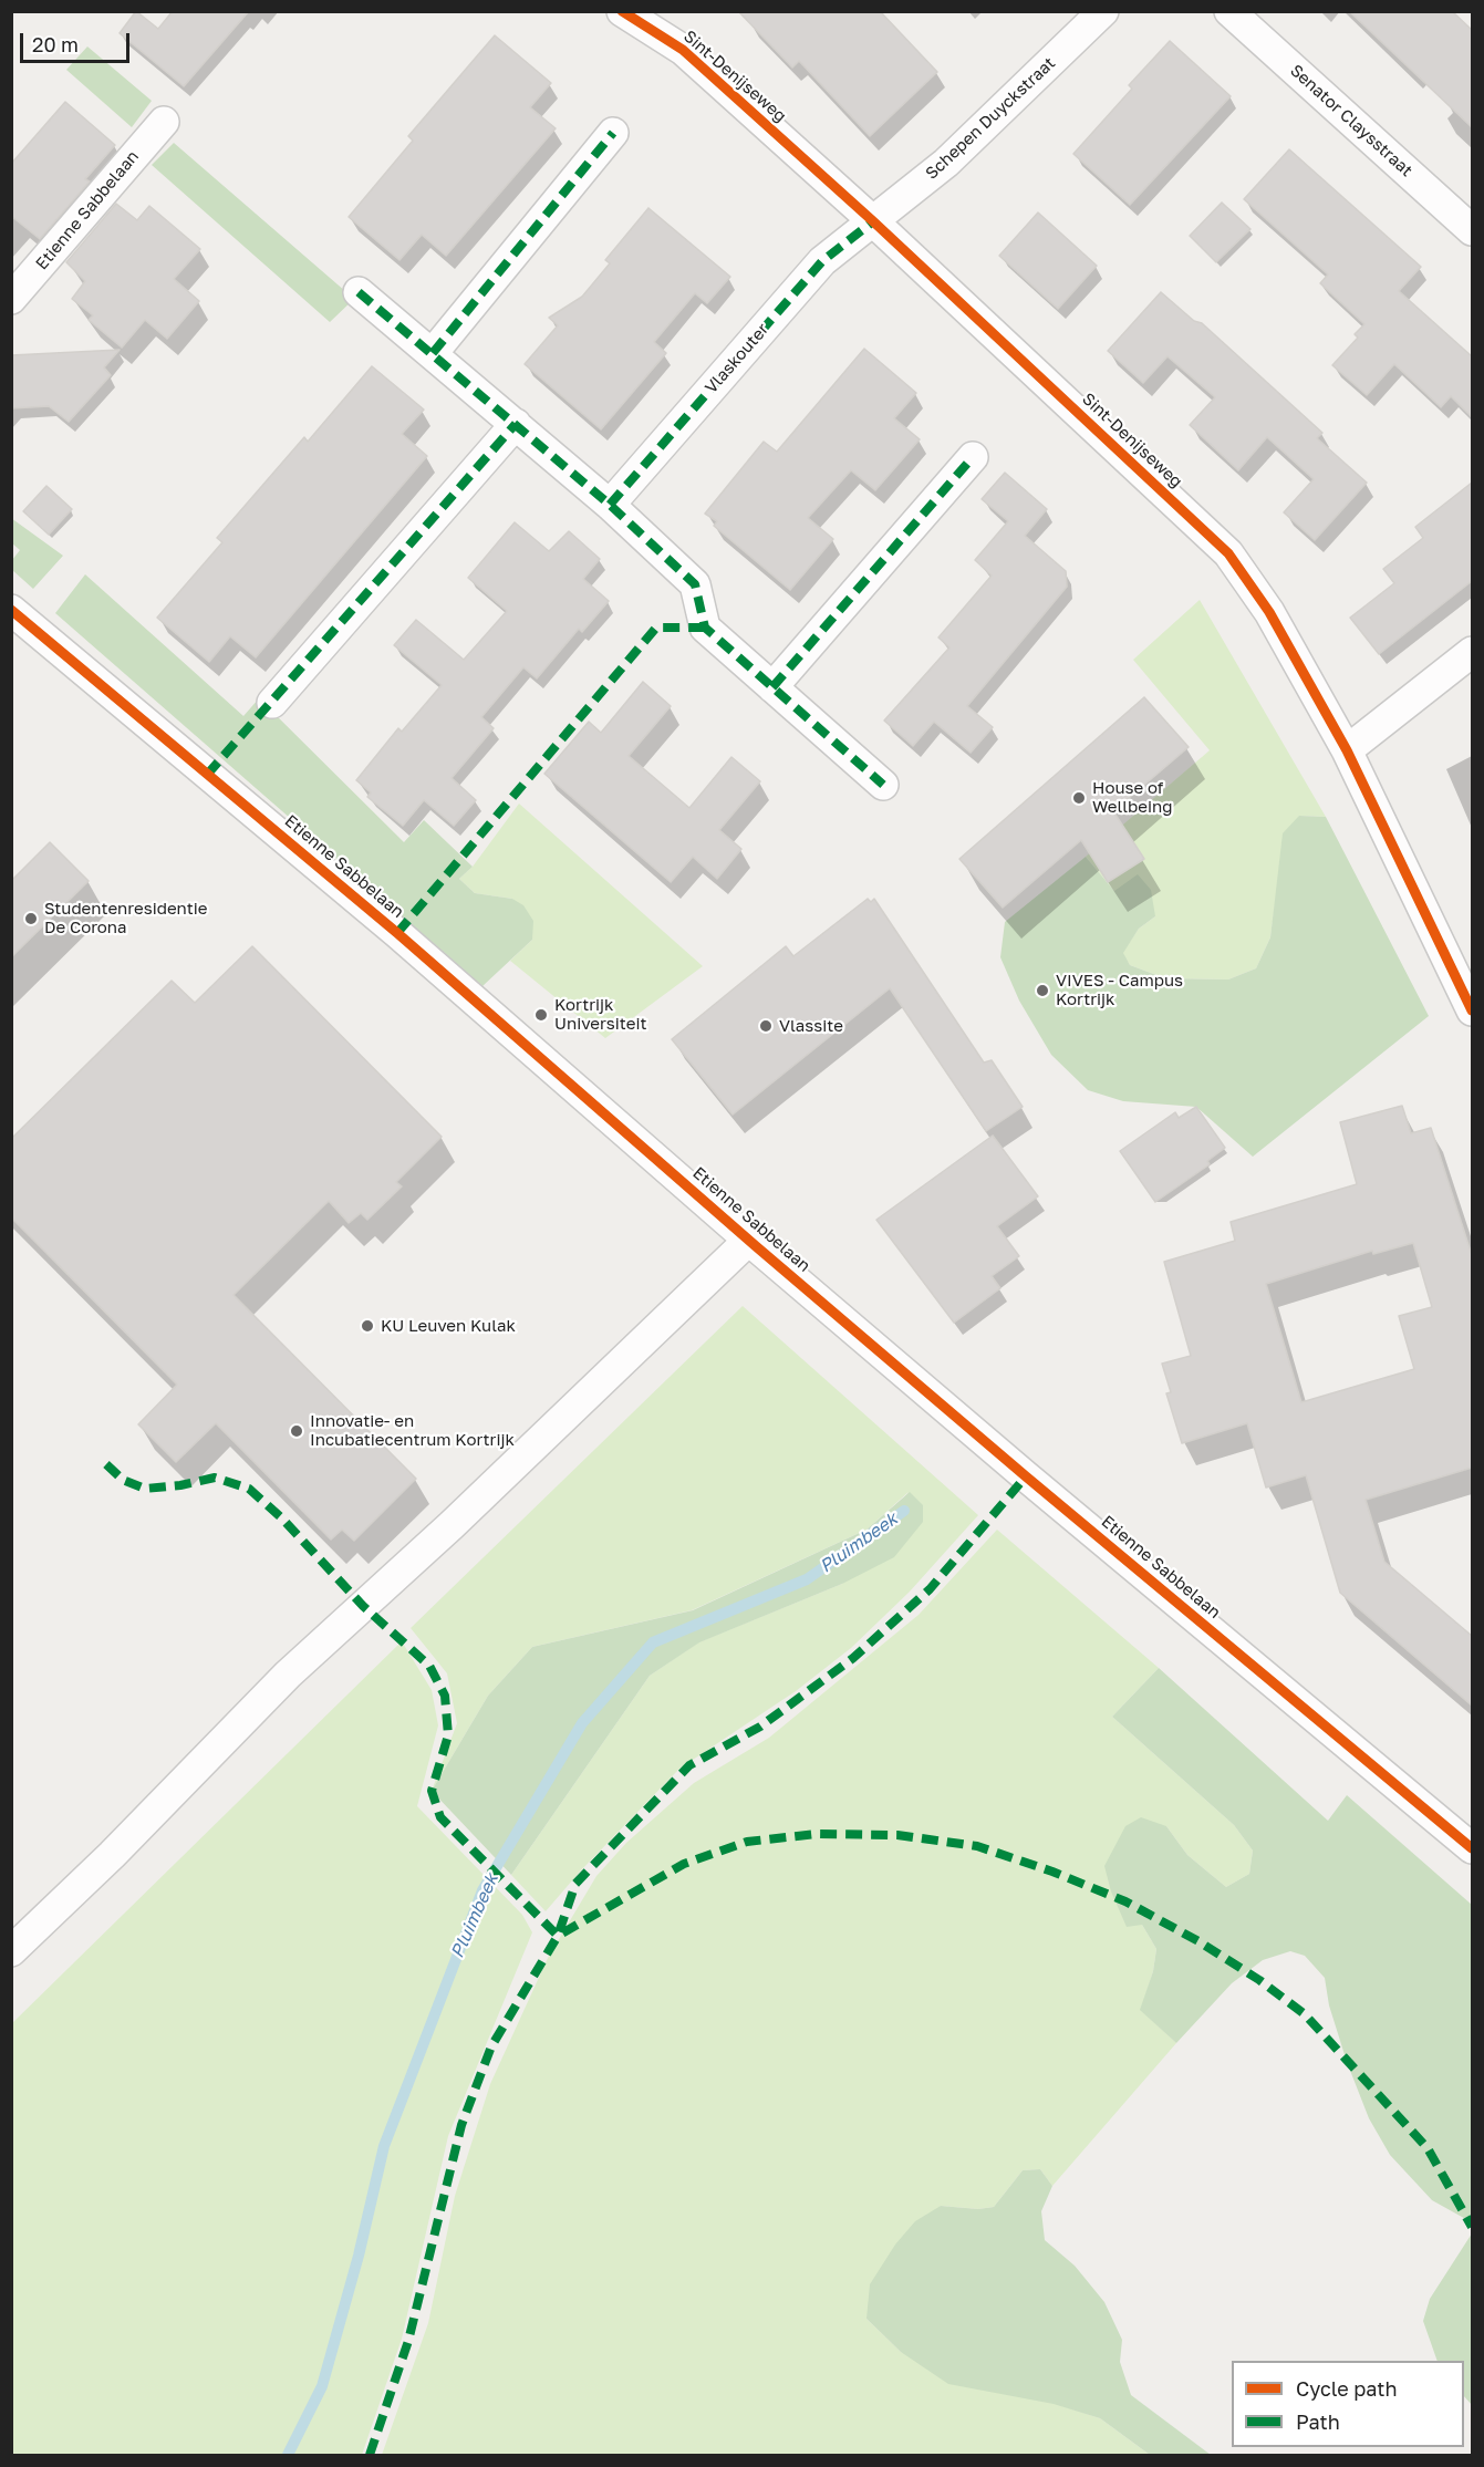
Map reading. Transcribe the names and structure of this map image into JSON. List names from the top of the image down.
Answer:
{
  "streets": {
    "street": [
      "Sint-Denijseweg",
      "Schepen Duyckstraat",
      "Senator Claysstraat",
      "Etienne Sabbelaan",
      "Vlaskouter"
    ]
  },
  "crossings": [
    ["Sint-Denijseweg", "Schepen Duyckstraat"],
    ["Sint-Denijseweg", "Vlaskouter"],
    ["Schepen Duyckstraat", "Vlaskouter"]
  ],
  "water": ["Pluimbeek"],
  "places": [
    "House of Wellbeing",
    "Studentenresidentie De Corona",
    "VIVES - Campus Kortrijk",
    "Kortrijk Universiteit",
    "Vlassite",
    "KU Leuven Kulak",
    "Innovatie- en Incubatiecentrum Kortrijk"
  ],
  "legend": ["Cycle path", "Path"],
  "scale_bar": "20 m"
}
